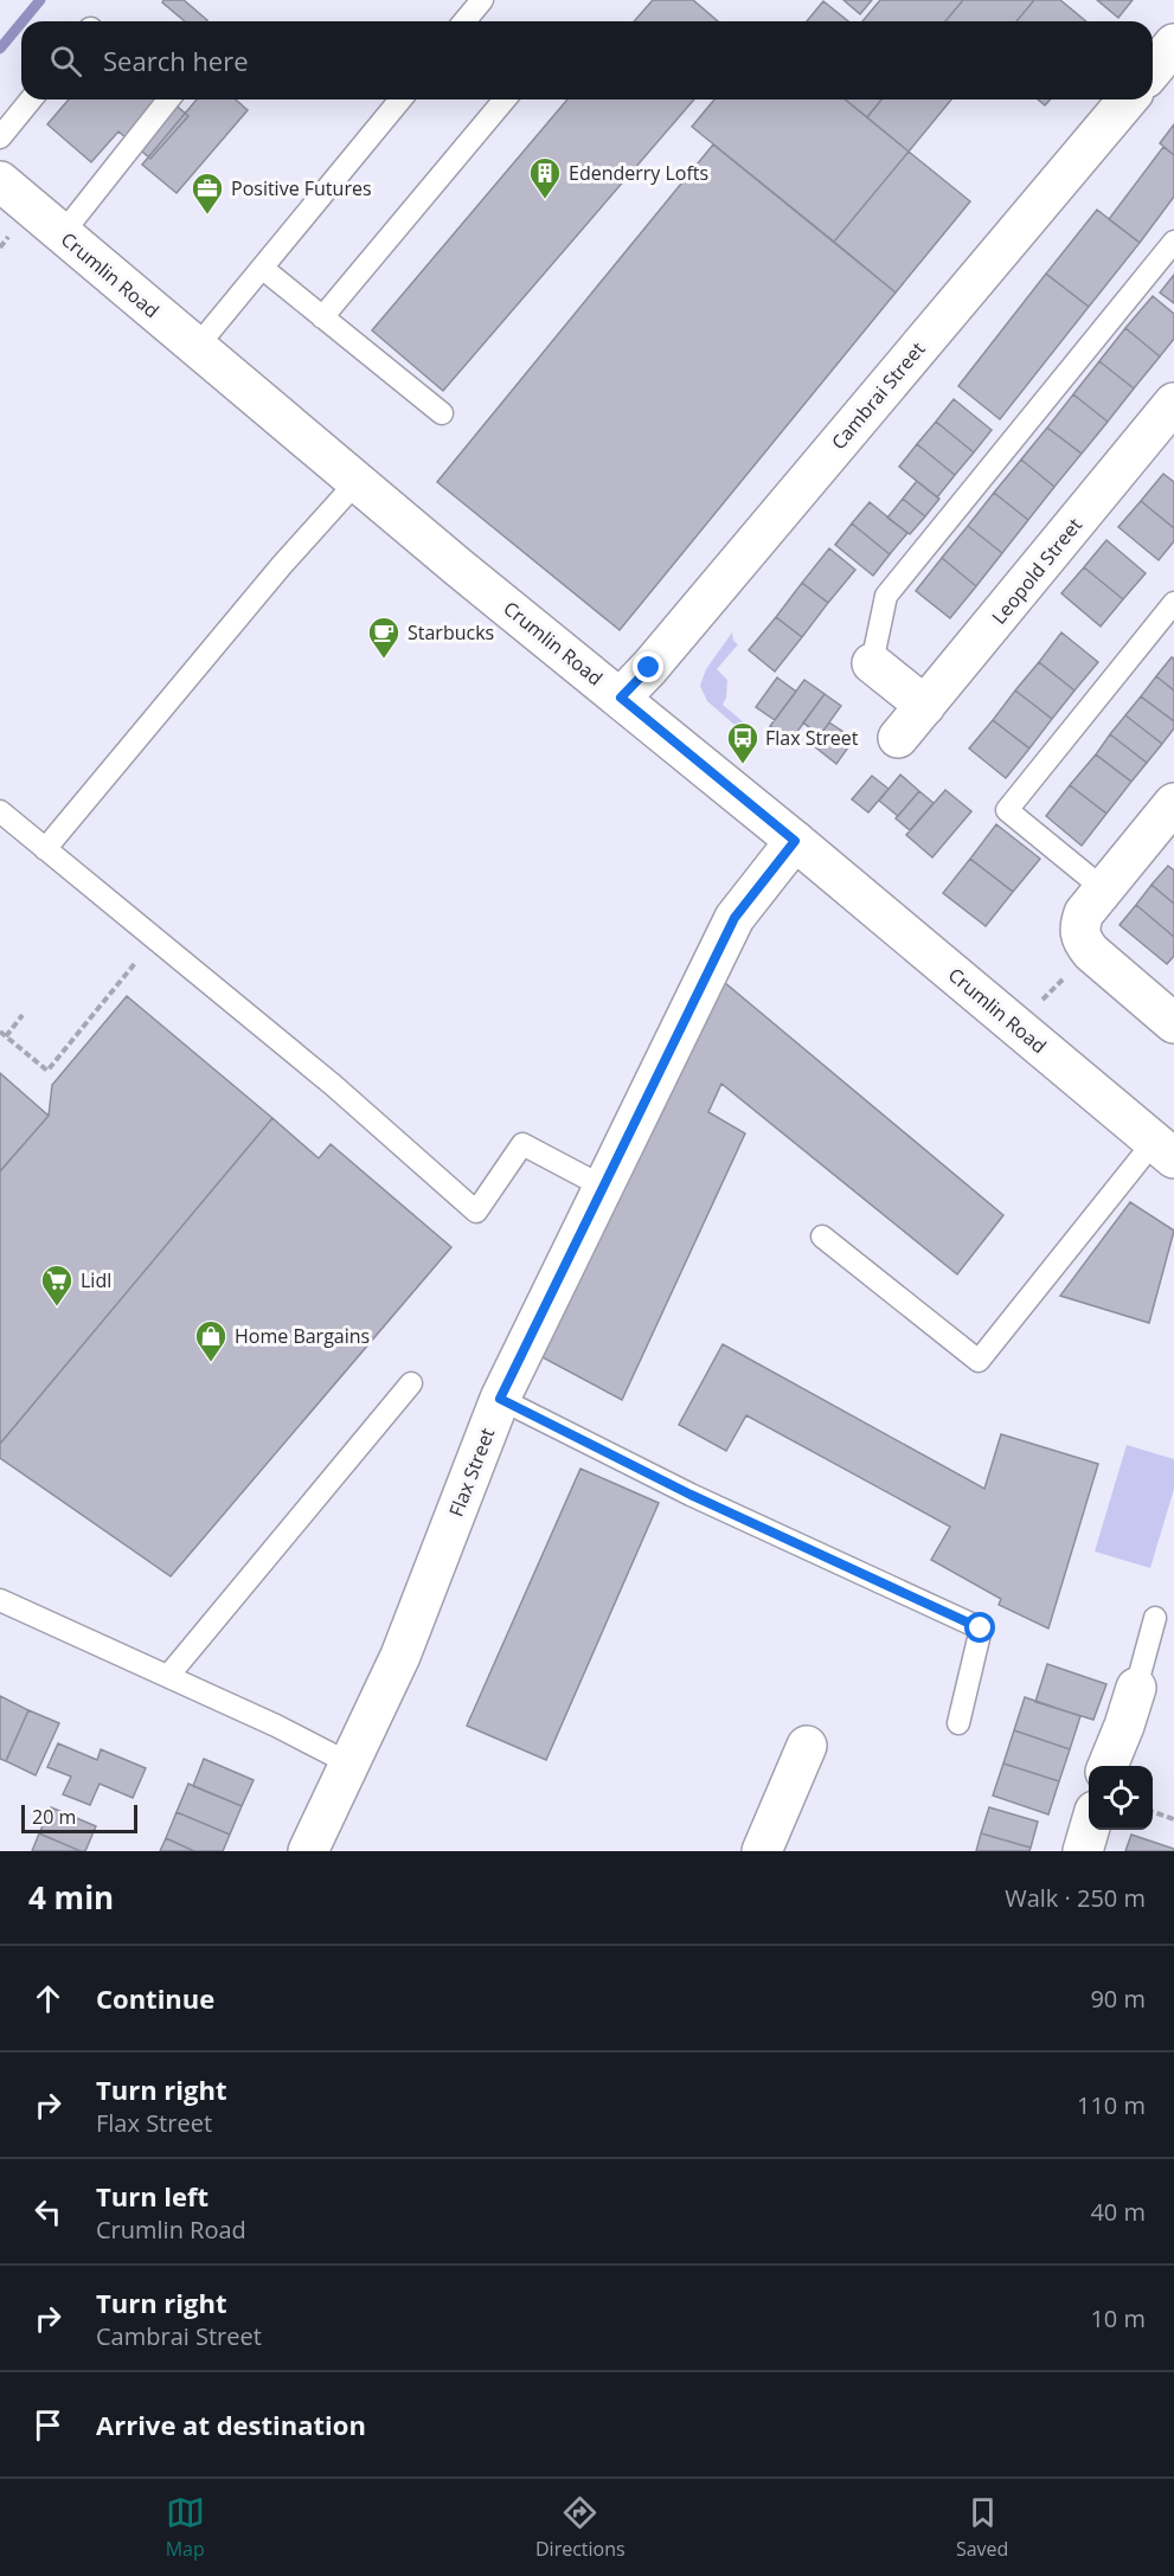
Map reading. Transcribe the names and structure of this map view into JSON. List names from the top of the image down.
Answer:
{
  "streets": {
    "street": [
      "Crumlin Road",
      "Cambrai Street",
      "Leopold Street",
      "Flax Street"
    ]
  },
  "crossings": [
    ["Crumlin Road", "Cambrai Street"],
    ["Crumlin Road", "Flax Street"]
  ],
  "places": {
    "building": ["Edenderry Lofts"],
    "office": ["Positive Futures"],
    "cafe": ["Starbucks"],
    "bus stop": ["Flax Street"],
    "supermarket": ["Lidl"],
    "shop": ["Home Bargains"]
  },
  "scale_bar": "20 m",
  "page": {
    "search": "Search here",
    "scale": "20 m",
    "heading": ["4 min", "Walk · 250 m"],
    "list": [
      ["Continue", "90 m"],
      ["Turn right", "Flax Street", "110 m"],
      ["Turn left", "Crumlin Road", "40 m"],
      ["Turn right", "Cambrai Street", "10 m"],
      "Arrive at destination"
    ],
    "nav": ["Map", "Directions", "Saved"]
  }
}
